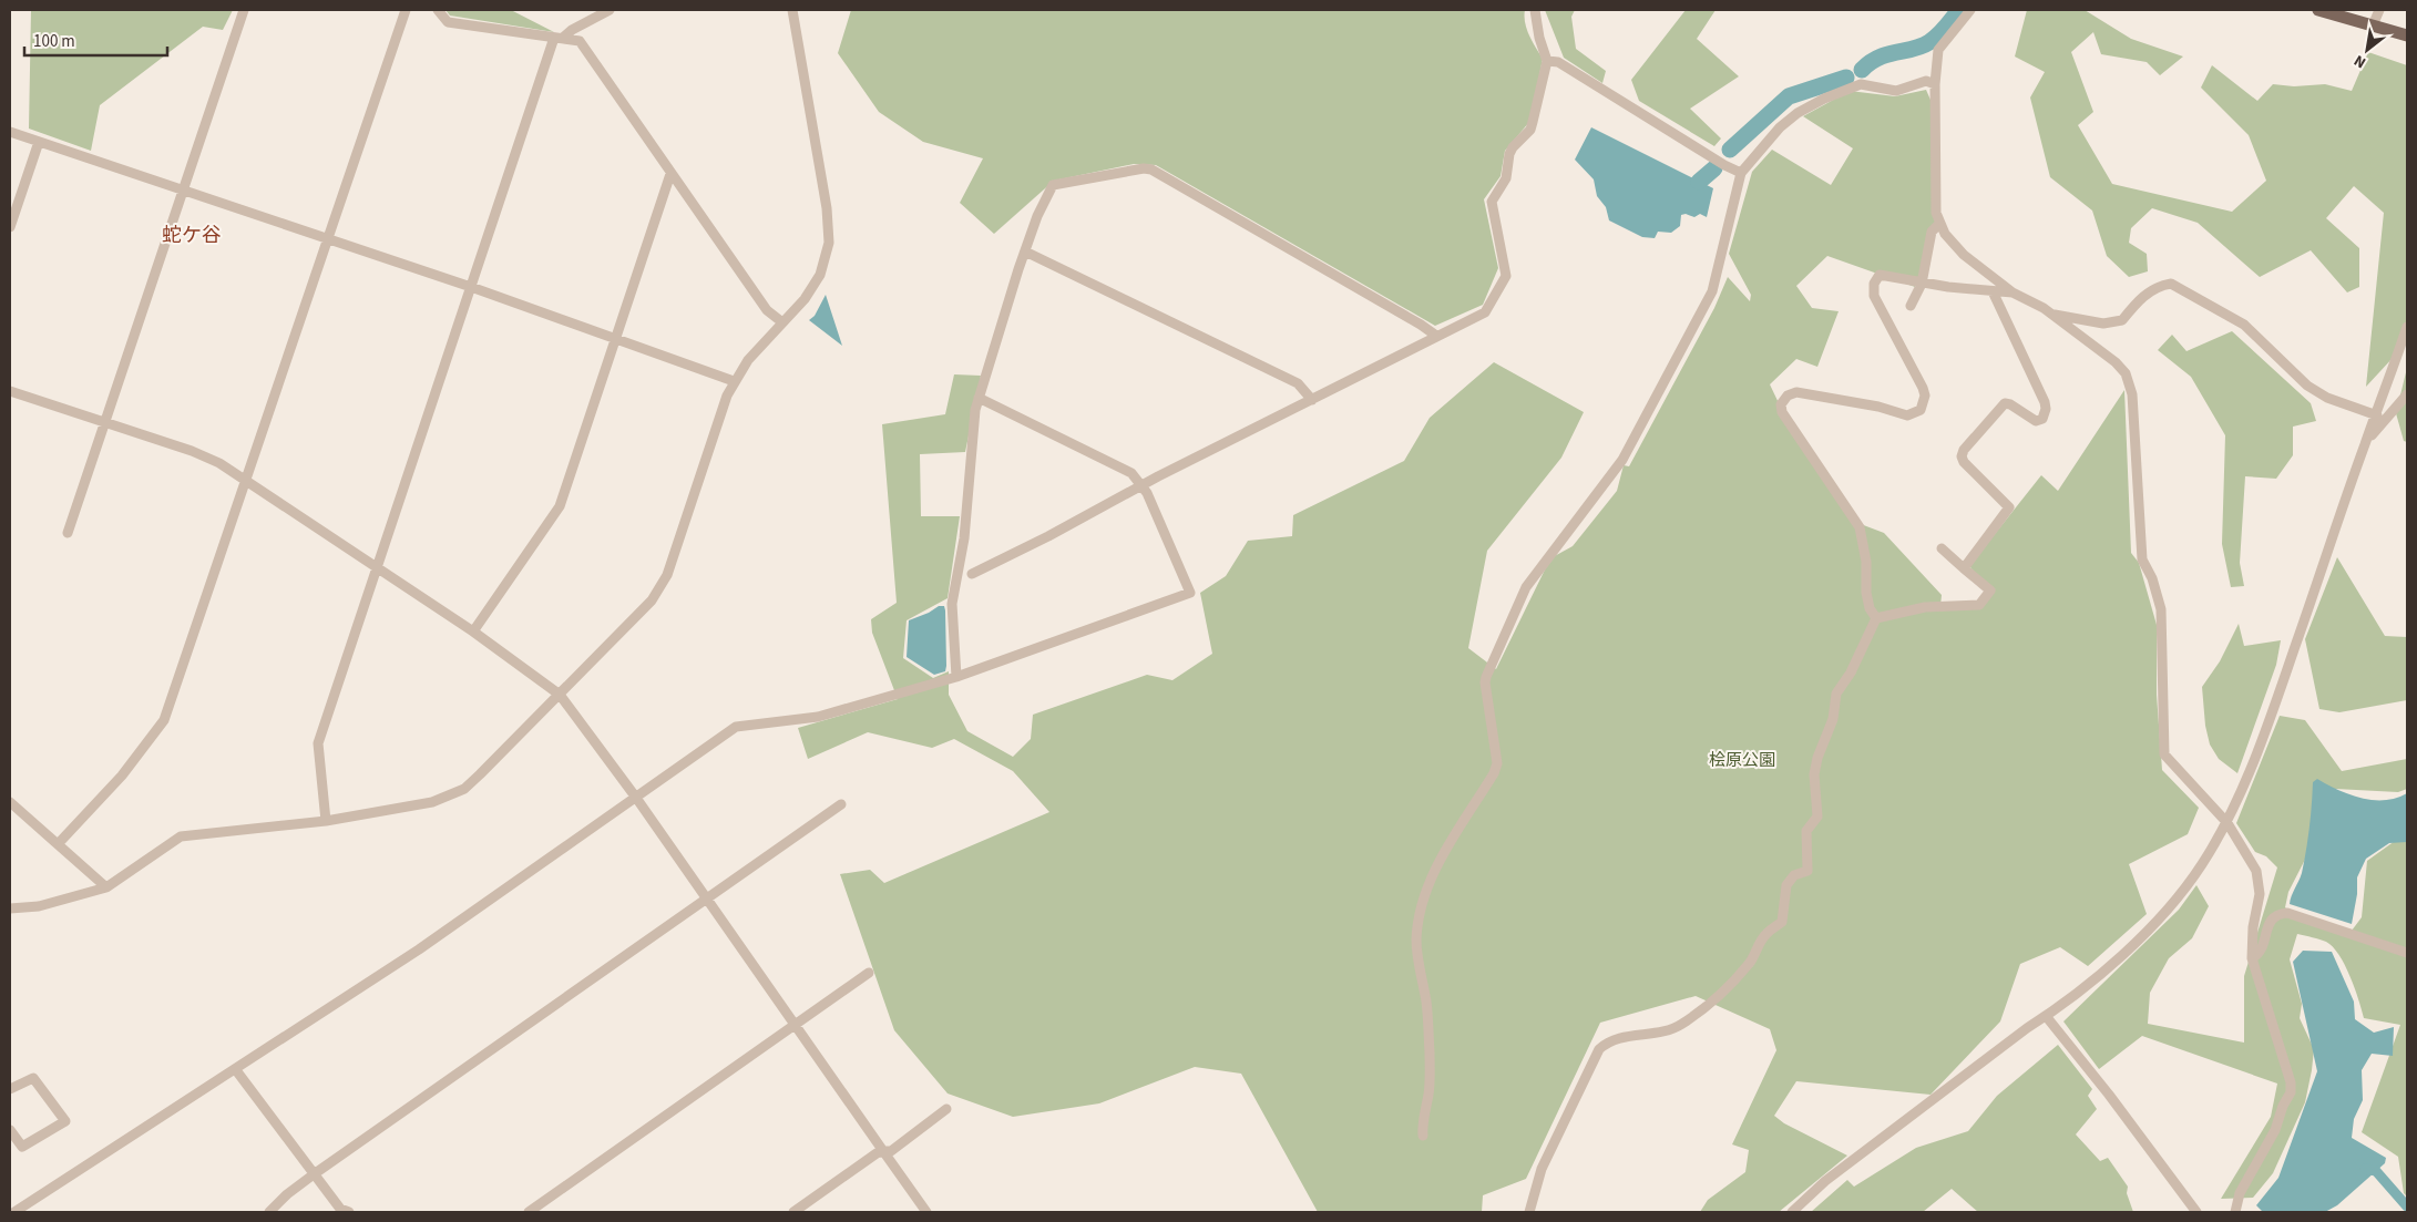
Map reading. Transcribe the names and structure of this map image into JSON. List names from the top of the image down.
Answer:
{
  "districts": ["蛇ケ谷"],
  "parks": ["桧原公園"],
  "scale_bar": "100 m",
  "north": "bottom left"
}
